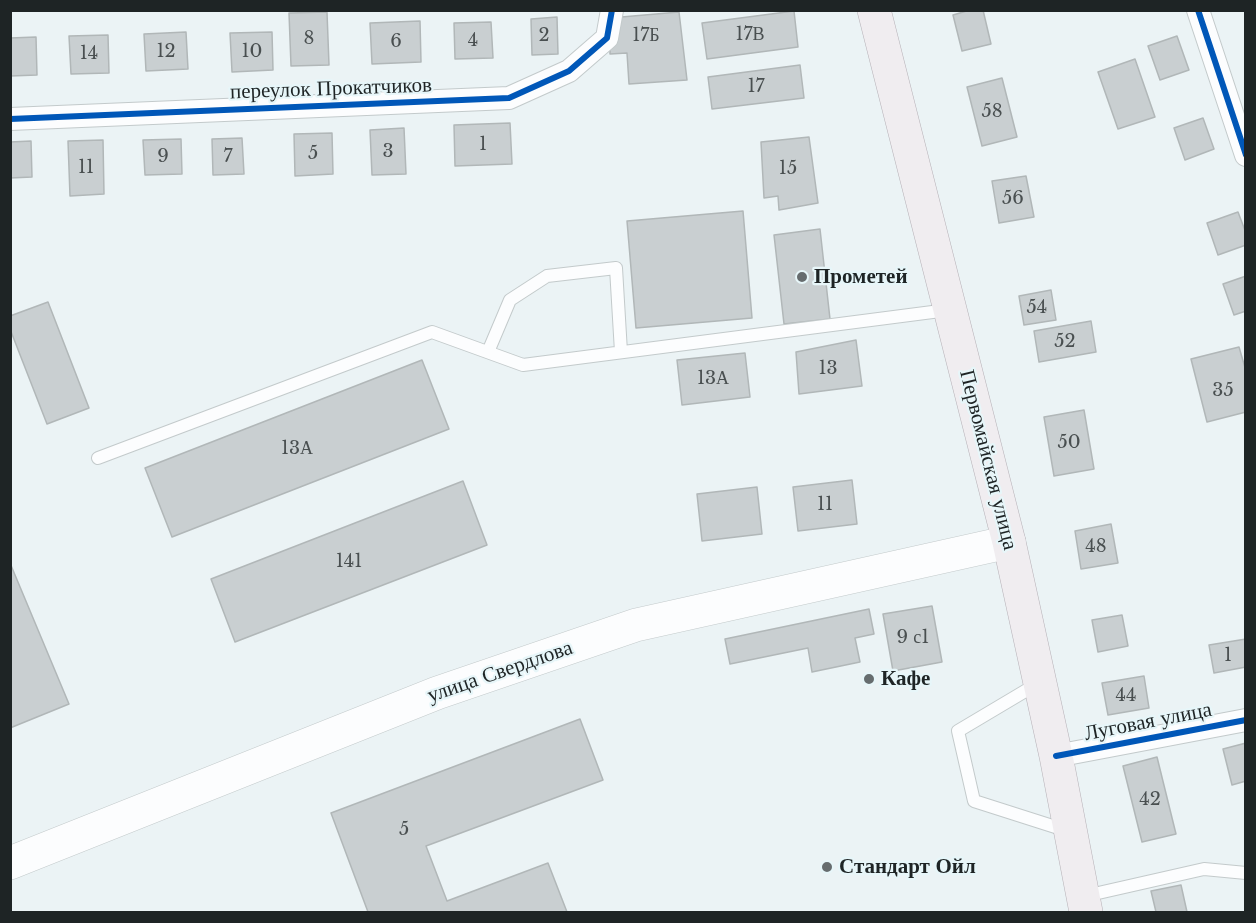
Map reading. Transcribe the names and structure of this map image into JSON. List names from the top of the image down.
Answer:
{
  "streets": {
    "main road": ["Первомайская улица", "улица Свердлова"],
    "street": ["переулок Прокатчиков", "Луговая улица"]
  },
  "crossings": [
    ["Первомайская улица", "улица Свердлова"],
    ["Первомайская улица", "Луговая улица"]
  ],
  "places": ["Прометей", "Кафе", "Стандарт Ойл"],
  "house_numbers": [
    "17В",
    "2",
    "17Б",
    "8",
    "4",
    "6",
    "12",
    "10",
    "14",
    "17",
    "58",
    "1",
    "3",
    "5",
    "9",
    "7",
    "11",
    "15",
    "56",
    "54",
    "52",
    "13",
    "13А",
    "35",
    "50",
    "13А",
    "11",
    "48",
    "141",
    "9 с1",
    "1",
    "44",
    "42",
    "5"
  ]
}
